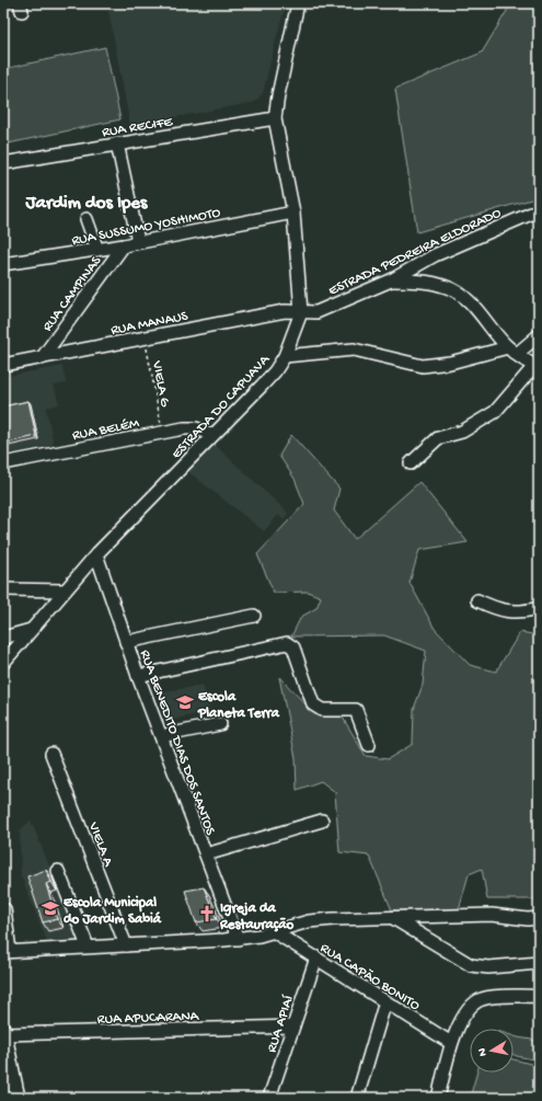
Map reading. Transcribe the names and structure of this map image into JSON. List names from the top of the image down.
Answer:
{
  "streets": {
    "street": [
      "RUA RECIFE",
      "RUA SUSSUMO YOSHIMOTO",
      "ESTRADA PEDREIRA ELDORADO",
      "RUA CAMPINAS",
      "RUA MANAUS",
      "ESTRADA DO CAPUAVA",
      "RUA BELÉM",
      "RUA BENEDITO DIAS DOS SANTOS",
      "VIELA A",
      "RUA CAPÃO BONITO",
      "RUA APUCARANA",
      "RUA APIAÍ"
    ],
    "path": ["VIELA G"]
  },
  "crossings": [
    ["RUA RECIFE", "ESTRADA DO CAPUAVA"],
    ["RUA SUSSUMO YOSHIMOTO", "RUA CAMPINAS"],
    ["RUA SUSSUMO YOSHIMOTO", "ESTRADA DO CAPUAVA"],
    ["ESTRADA PEDREIRA ELDORADO", "RUA MANAUS"],
    ["ESTRADA PEDREIRA ELDORADO", "ESTRADA DO CAPUAVA"],
    ["RUA CAMPINAS", "RUA MANAUS"],
    ["RUA MANAUS", "VIELA G"],
    ["RUA MANAUS", "ESTRADA DO CAPUAVA"],
    ["VIELA G", "RUA BELÉM"],
    ["ESTRADA DO CAPUAVA", "RUA BELÉM"],
    ["ESTRADA DO CAPUAVA", "RUA BENEDITO DIAS DOS SANTOS"],
    ["RUA CAPÃO BONITO", "RUA APIAÍ"],
    ["RUA APUCARANA", "RUA APIAÍ"]
  ],
  "districts": ["Jardim dos Ipes"],
  "places": {
    "school or university": ["Escola Planeta Terra", "Escola Municipal do Jardim Sabiá"],
    "church": ["Igreja da Restauração"]
  },
  "north": "left"
}
